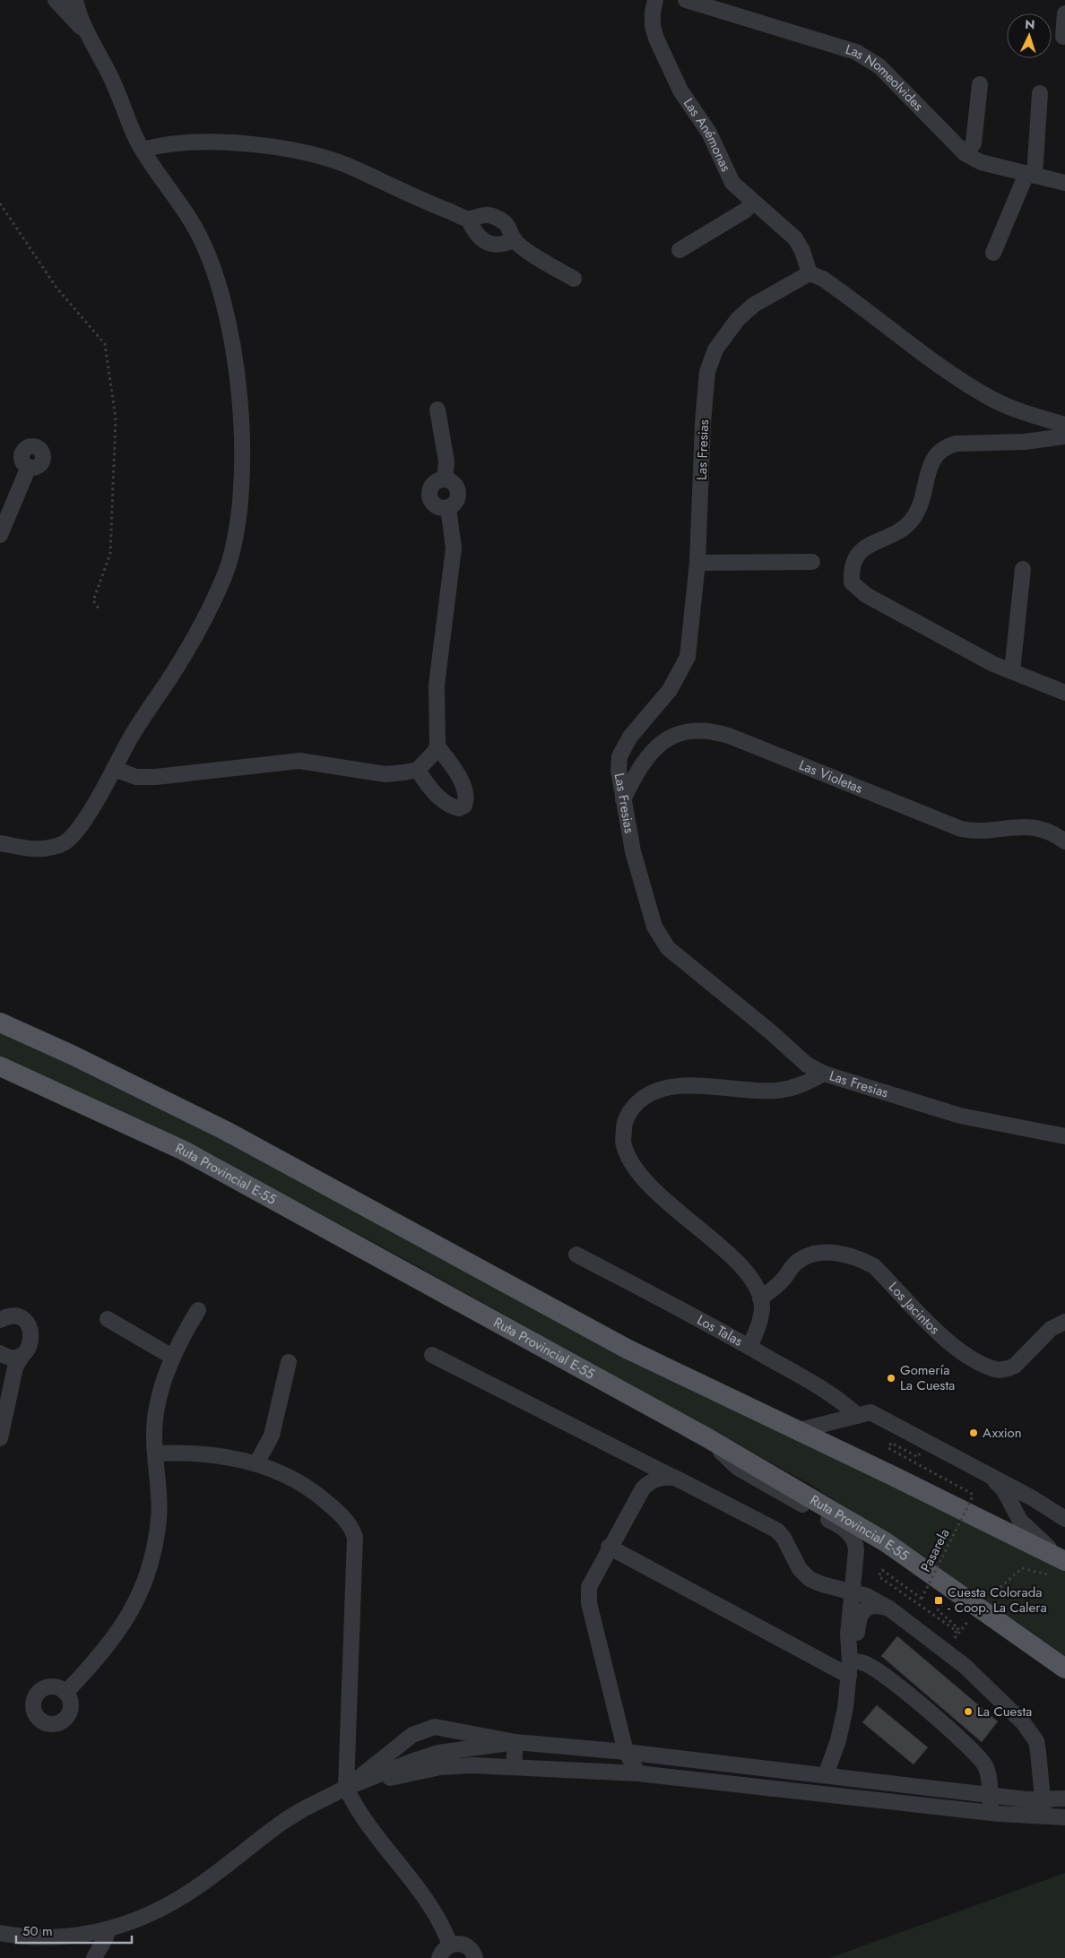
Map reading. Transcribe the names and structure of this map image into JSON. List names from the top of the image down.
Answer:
{
  "streets": {
    "main road": ["Ruta Provincial E-55"],
    "street": [
      "Las Nomeolvides",
      "Las Anémonas",
      "Las Fresias",
      "Las Violetas",
      "Los Jacintos",
      "Los Talas"
    ],
    "path": ["Pasarela"]
  },
  "crossings": [
    ["Las Anémonas", "Las Fresias"],
    ["Las Fresias", "Las Violetas"]
  ],
  "places": {
    "other": ["Gomería La Cuesta", "Axxion", "La Cuesta"],
    "transit": ["Cuesta Colorada - Coop. La Calera"]
  },
  "scale_bar": "50 m",
  "north": "top"
}
